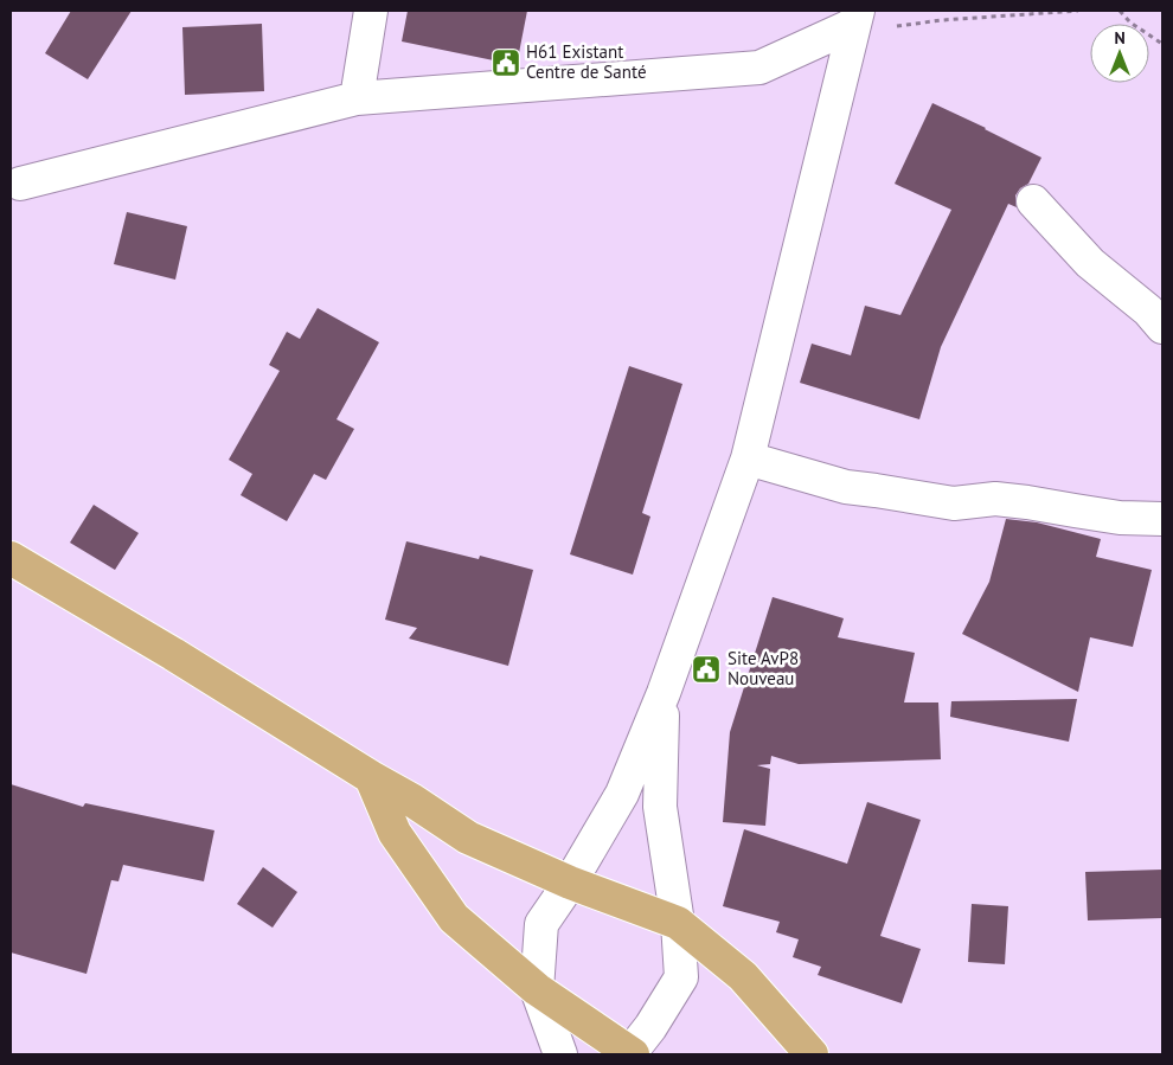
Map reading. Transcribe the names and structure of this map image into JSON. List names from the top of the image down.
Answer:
{
  "places": {
    "public building": ["H61 Existant Centre de Santé", "Site AvP8 Nouveau"]
  },
  "north": "top"
}
